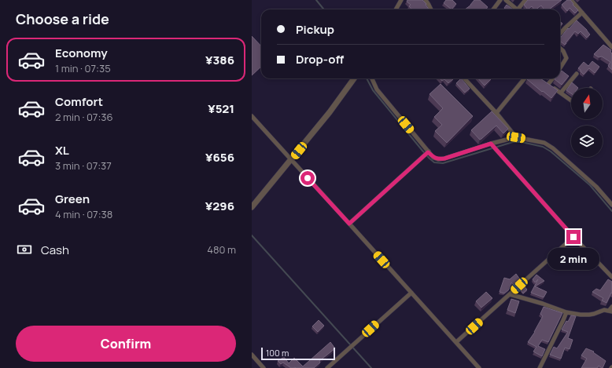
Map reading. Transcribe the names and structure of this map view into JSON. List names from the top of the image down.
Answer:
{
  "scale_bar": "100 m",
  "north": "top",
  "page": {
    "heading": "Choose a ride",
    "banner": ["Pickup", "Drop-off"],
    "list": [
      {
        "name": "Economy",
        "note": "1 min · 07:35",
        "value": "¥386"
      },
      {
        "name": "Comfort",
        "note": "2 min · 07:36",
        "value": "¥521"
      },
      {
        "name": "XL",
        "note": "3 min · 07:37",
        "value": "¥656"
      },
      {
        "name": "Green",
        "note": "4 min · 07:38",
        "value": "¥296"
      }
    ],
    "pay": ["Cash", "480 m"],
    "bubble": "2 min",
    "buttons": "Confirm",
    "scale": "100 m"
  }
}
